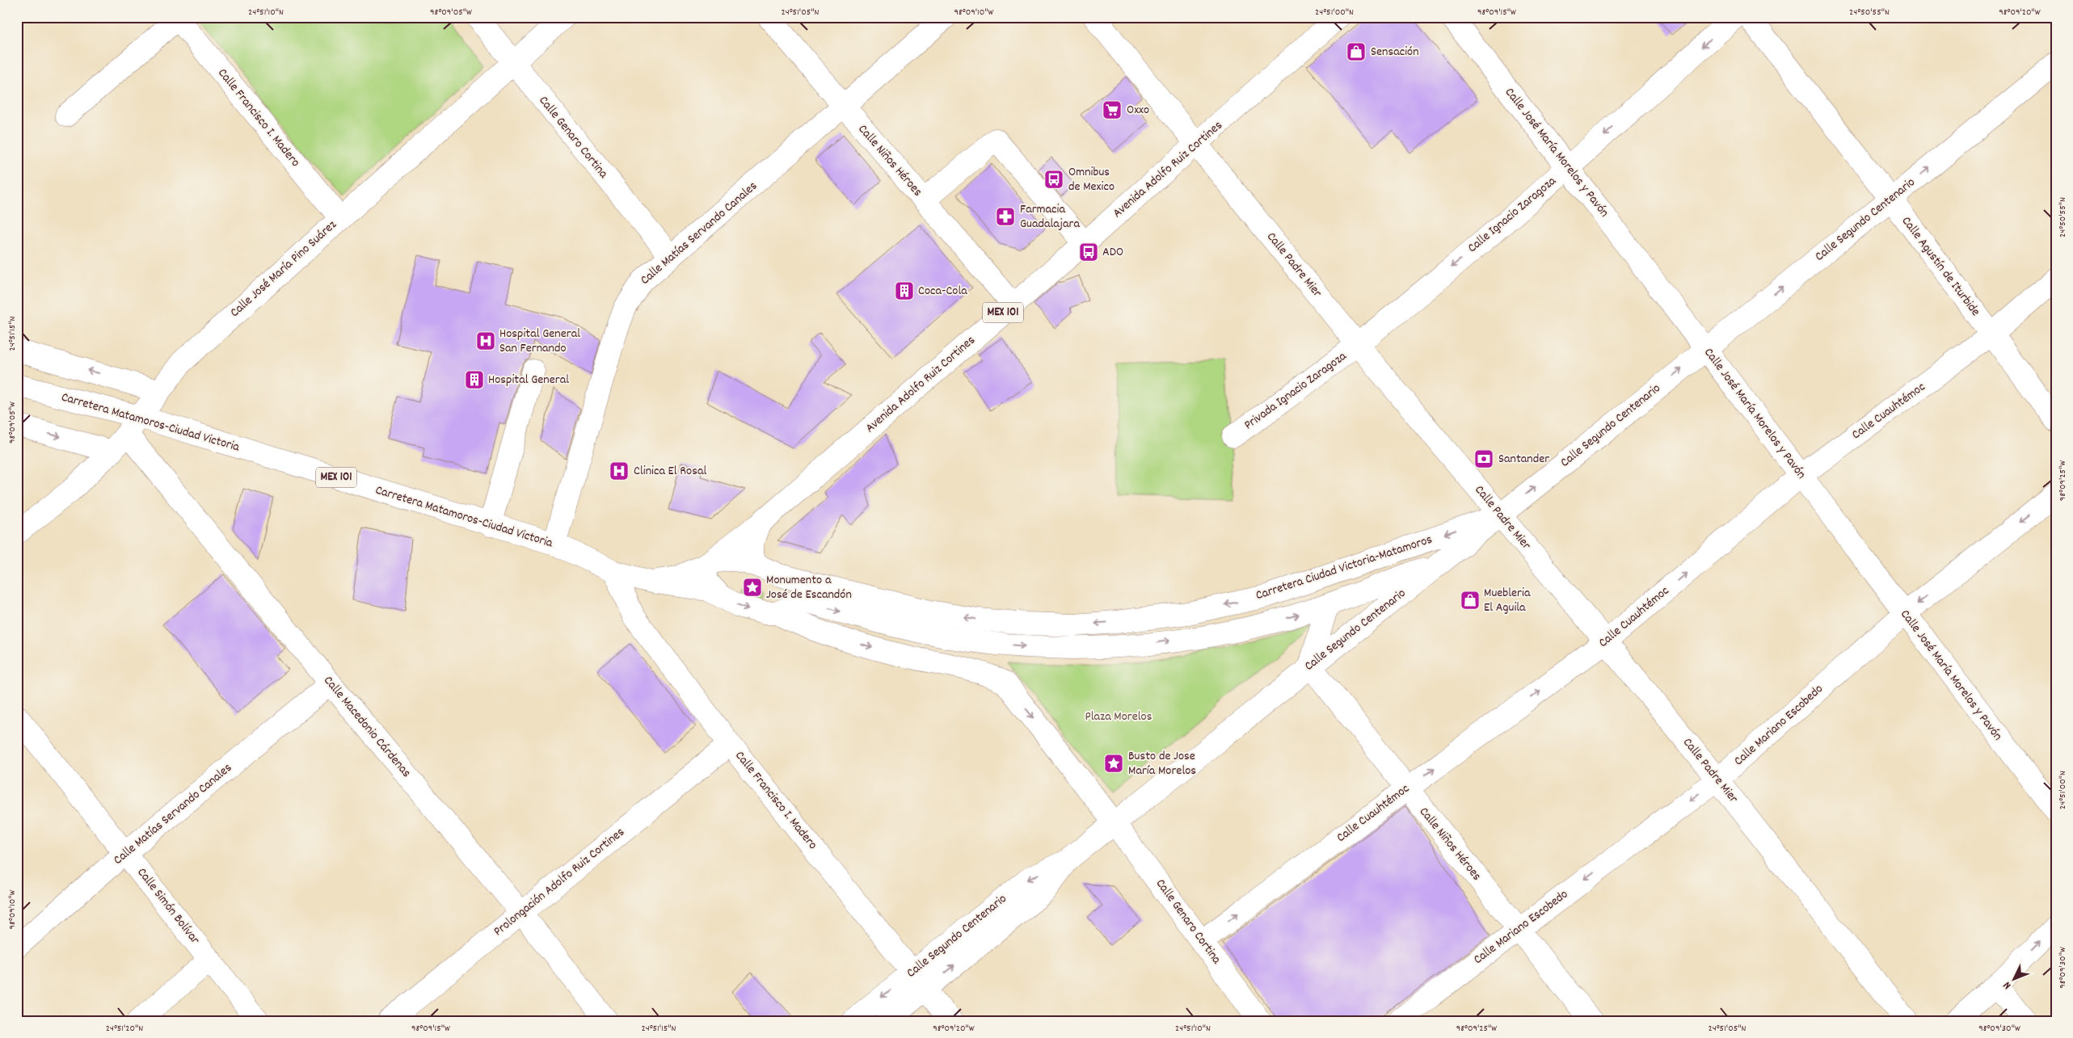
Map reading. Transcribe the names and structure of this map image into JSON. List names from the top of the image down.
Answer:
{
  "streets": {
    "street": [
      "Calle Francisco I. Madero",
      "Calle Genaro Cortina",
      "Calle José María Morelos y Pavón",
      "Calle Niños Héroes",
      "Avenida Adolfo Ruiz Cortines",
      "Calle Ignacio Zaragoza",
      "Calle Segundo Centenario",
      "Calle Matías Servando Canales",
      "Calle Padre Mier",
      "Calle Agustín de Iturbide",
      "Calle José María Pino Suárez",
      "MEX 101",
      "Privada Ignacio Zaragoza",
      "Calle Cuauhtémoc",
      "Carretera Matamoros-Ciudad Victoria",
      "Carretera Ciudad Victoria-Matamoros",
      "Calle Mariano Escobedo",
      "Calle Macedonio Cárdenas",
      "Prolongación Adolfo Ruiz Cortines",
      "Calle Simón Bolívar"
    ]
  },
  "crossings": [
    ["Calle Francisco I. Madero", "Calle Segundo Centenario"],
    ["Calle Francisco I. Madero", "Calle José María Pino Suárez"],
    ["Calle Francisco I. Madero", "Carretera Matamoros-Ciudad Victoria"],
    ["Calle Francisco I. Madero", "Prolongación Adolfo Ruiz Cortines"],
    ["Calle Genaro Cortina", "Calle Segundo Centenario"],
    ["Calle Genaro Cortina", "Calle Matías Servando Canales"],
    ["Calle Genaro Cortina", "Calle José María Pino Suárez"],
    ["Calle Genaro Cortina", "Calle Cuauhtémoc"],
    ["Calle José María Morelos y Pavón", "Calle Ignacio Zaragoza"],
    ["Calle José María Morelos y Pavón", "Calle Segundo Centenario"],
    ["Calle José María Morelos y Pavón", "Calle Cuauhtémoc"],
    ["Calle José María Morelos y Pavón", "Calle Mariano Escobedo"],
    ["Calle Niños Héroes", "Avenida Adolfo Ruiz Cortines"],
    ["Calle Niños Héroes", "Calle Segundo Centenario"],
    ["Calle Niños Héroes", "Calle Matías Servando Canales"],
    ["Calle Niños Héroes", "Calle Cuauhtémoc"],
    ["Calle Niños Héroes", "Calle Mariano Escobedo"],
    ["Avenida Adolfo Ruiz Cortines", "Calle Padre Mier"],
    ["Avenida Adolfo Ruiz Cortines", "Carretera Matamoros-Ciudad Victoria"],
    ["Avenida Adolfo Ruiz Cortines", "Carretera Ciudad Victoria-Matamoros"],
    ["Calle Ignacio Zaragoza", "Calle Padre Mier"],
    ["Calle Ignacio Zaragoza", "Privada Ignacio Zaragoza"],
    ["Calle Segundo Centenario", "Calle Padre Mier"],
    ["Calle Segundo Centenario", "Calle Agustín de Iturbide"],
    ["Calle Segundo Centenario", "Carretera Ciudad Victoria-Matamoros"],
    ["Calle Matías Servando Canales", "Carretera Matamoros-Ciudad Victoria"],
    ["Calle Matías Servando Canales", "Calle Macedonio Cárdenas"],
    ["Calle Matías Servando Canales", "Calle Simón Bolívar"],
    ["Calle Padre Mier", "Privada Ignacio Zaragoza"],
    ["Calle Padre Mier", "Calle Cuauhtémoc"],
    ["Calle Padre Mier", "Carretera Ciudad Victoria-Matamoros"],
    ["Calle Padre Mier", "Calle Mariano Escobedo"],
    ["Calle Agustín de Iturbide", "Calle Cuauhtémoc"],
    ["Calle José María Pino Suárez", "Carretera Matamoros-Ciudad Victoria"],
    ["Calle José María Pino Suárez", "Calle Macedonio Cárdenas"],
    ["Carretera Matamoros-Ciudad Victoria", "Calle Macedonio Cárdenas"],
    ["Calle Macedonio Cárdenas", "Prolongación Adolfo Ruiz Cortines"]
  ],
  "one_way": [
    "Calle Genaro Cortina",
    "Calle Ignacio Zaragoza",
    "Calle Cuauhtémoc",
    "Calle Mariano Escobedo"
  ],
  "parks": ["Plaza Morelos"],
  "places": {
    "shop": ["Sensación", "Muebleria El Aguila"],
    "supermarket": ["Oxxo"],
    "bus stop": ["Omnibus de Mexico", "ADO"],
    "pharmacy": ["Farmacia Guadalajara"],
    "building": ["Coca-Cola", "Hospital General"],
    "hospital": ["Hospital General San Fernando", "Clinica El Rosal"],
    "bank": ["Santander"],
    "place": ["Monumento a José de Escandón", "Busto de Jose María Morelos"]
  },
  "north": "bottom left",
  "coordinates": [
    "24°51'10\"N",
    "98°09'05\"W",
    "24°51'05\"N",
    "98°09'10\"W",
    "24°51'00\"N",
    "98°09'15\"W",
    "24°50'55\"N",
    "98°09'20\"W",
    "24°51'15\"N",
    "98°09'25\"W",
    "98°09'30\"W",
    "24°51'20\"N"
  ]
}
